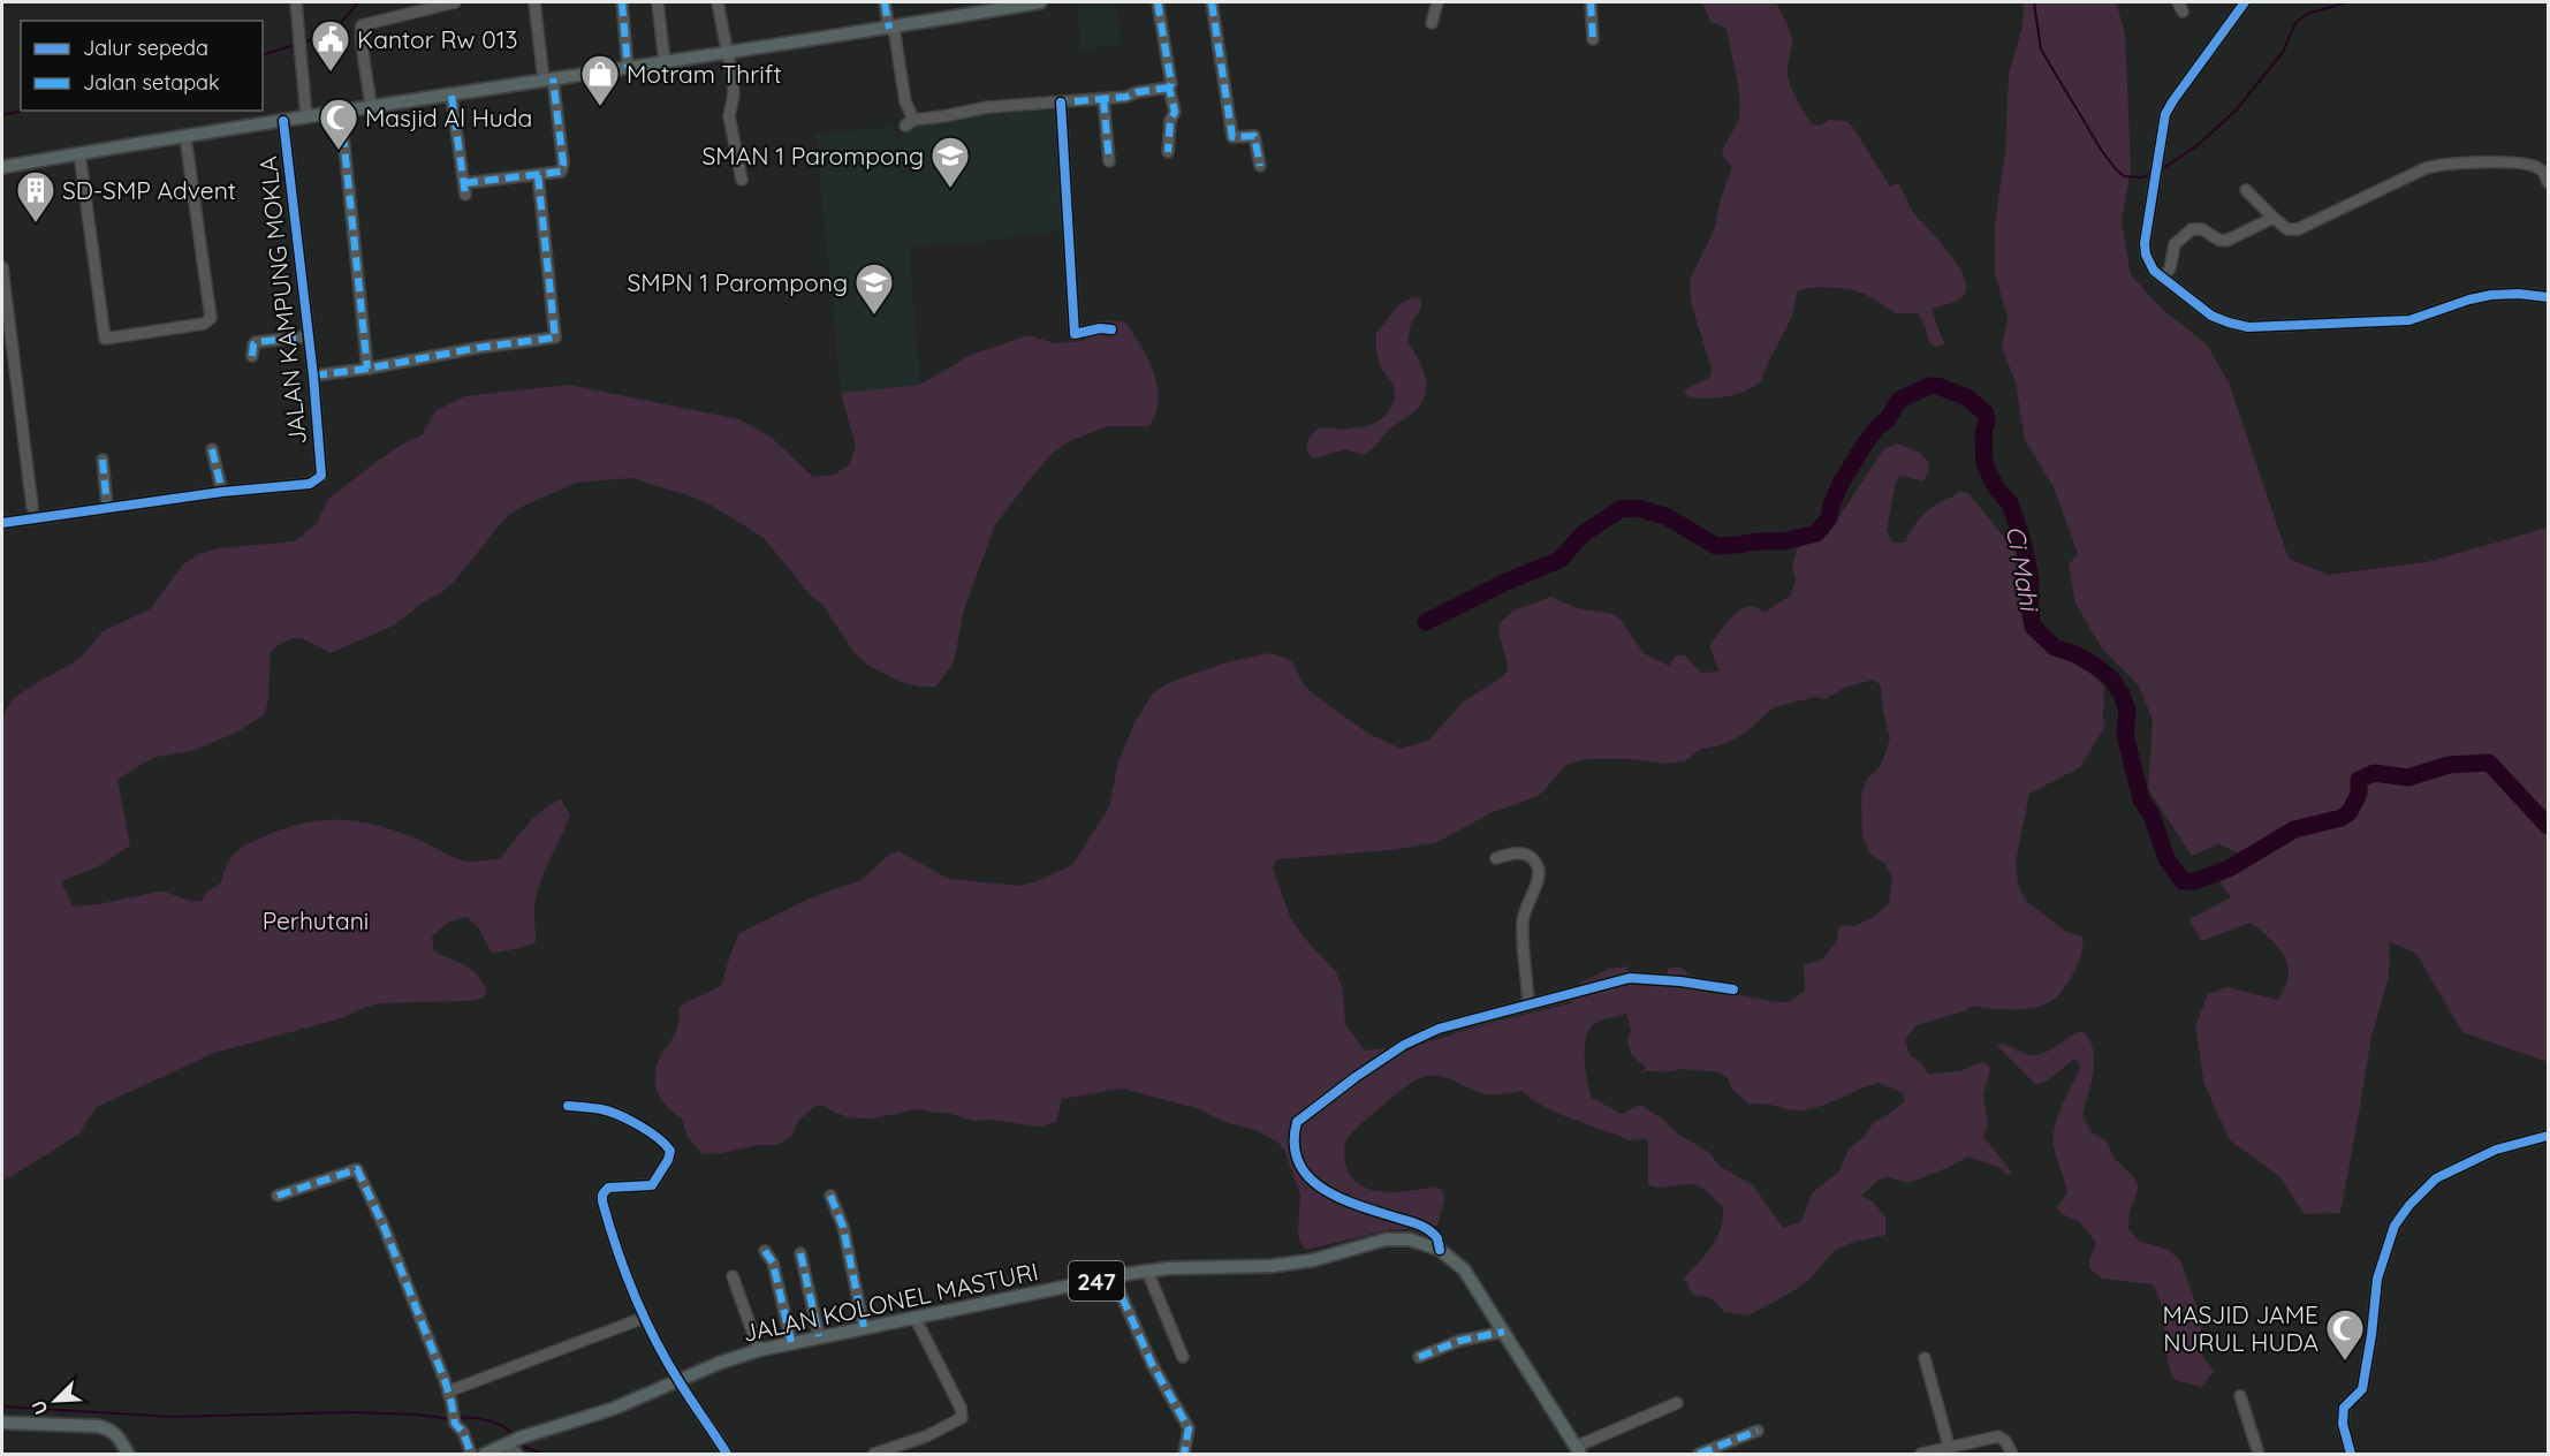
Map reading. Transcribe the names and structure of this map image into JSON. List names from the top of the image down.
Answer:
{
  "streets": {
    "main road": ["247", "JALAN KOLONEL MASTURI"],
    "street": ["JALAN KAMPUNG MOKLA"]
  },
  "water": ["Ci Mahi"],
  "parks": ["Perhutani"],
  "places": {
    "public building": ["Kantor Rw 013"],
    "shop": ["Motram Thrift"],
    "mosque": ["Masjid Al Huda", "MASJID JAME NURUL HUDA"],
    "school or university": ["SMAN 1 Parompong", "SMPN 1 Parompong"],
    "building": ["SD-SMP Advent"]
  },
  "legend": ["Jalur sepeda", "Jalan setapak"],
  "north": "bottom left"
}
